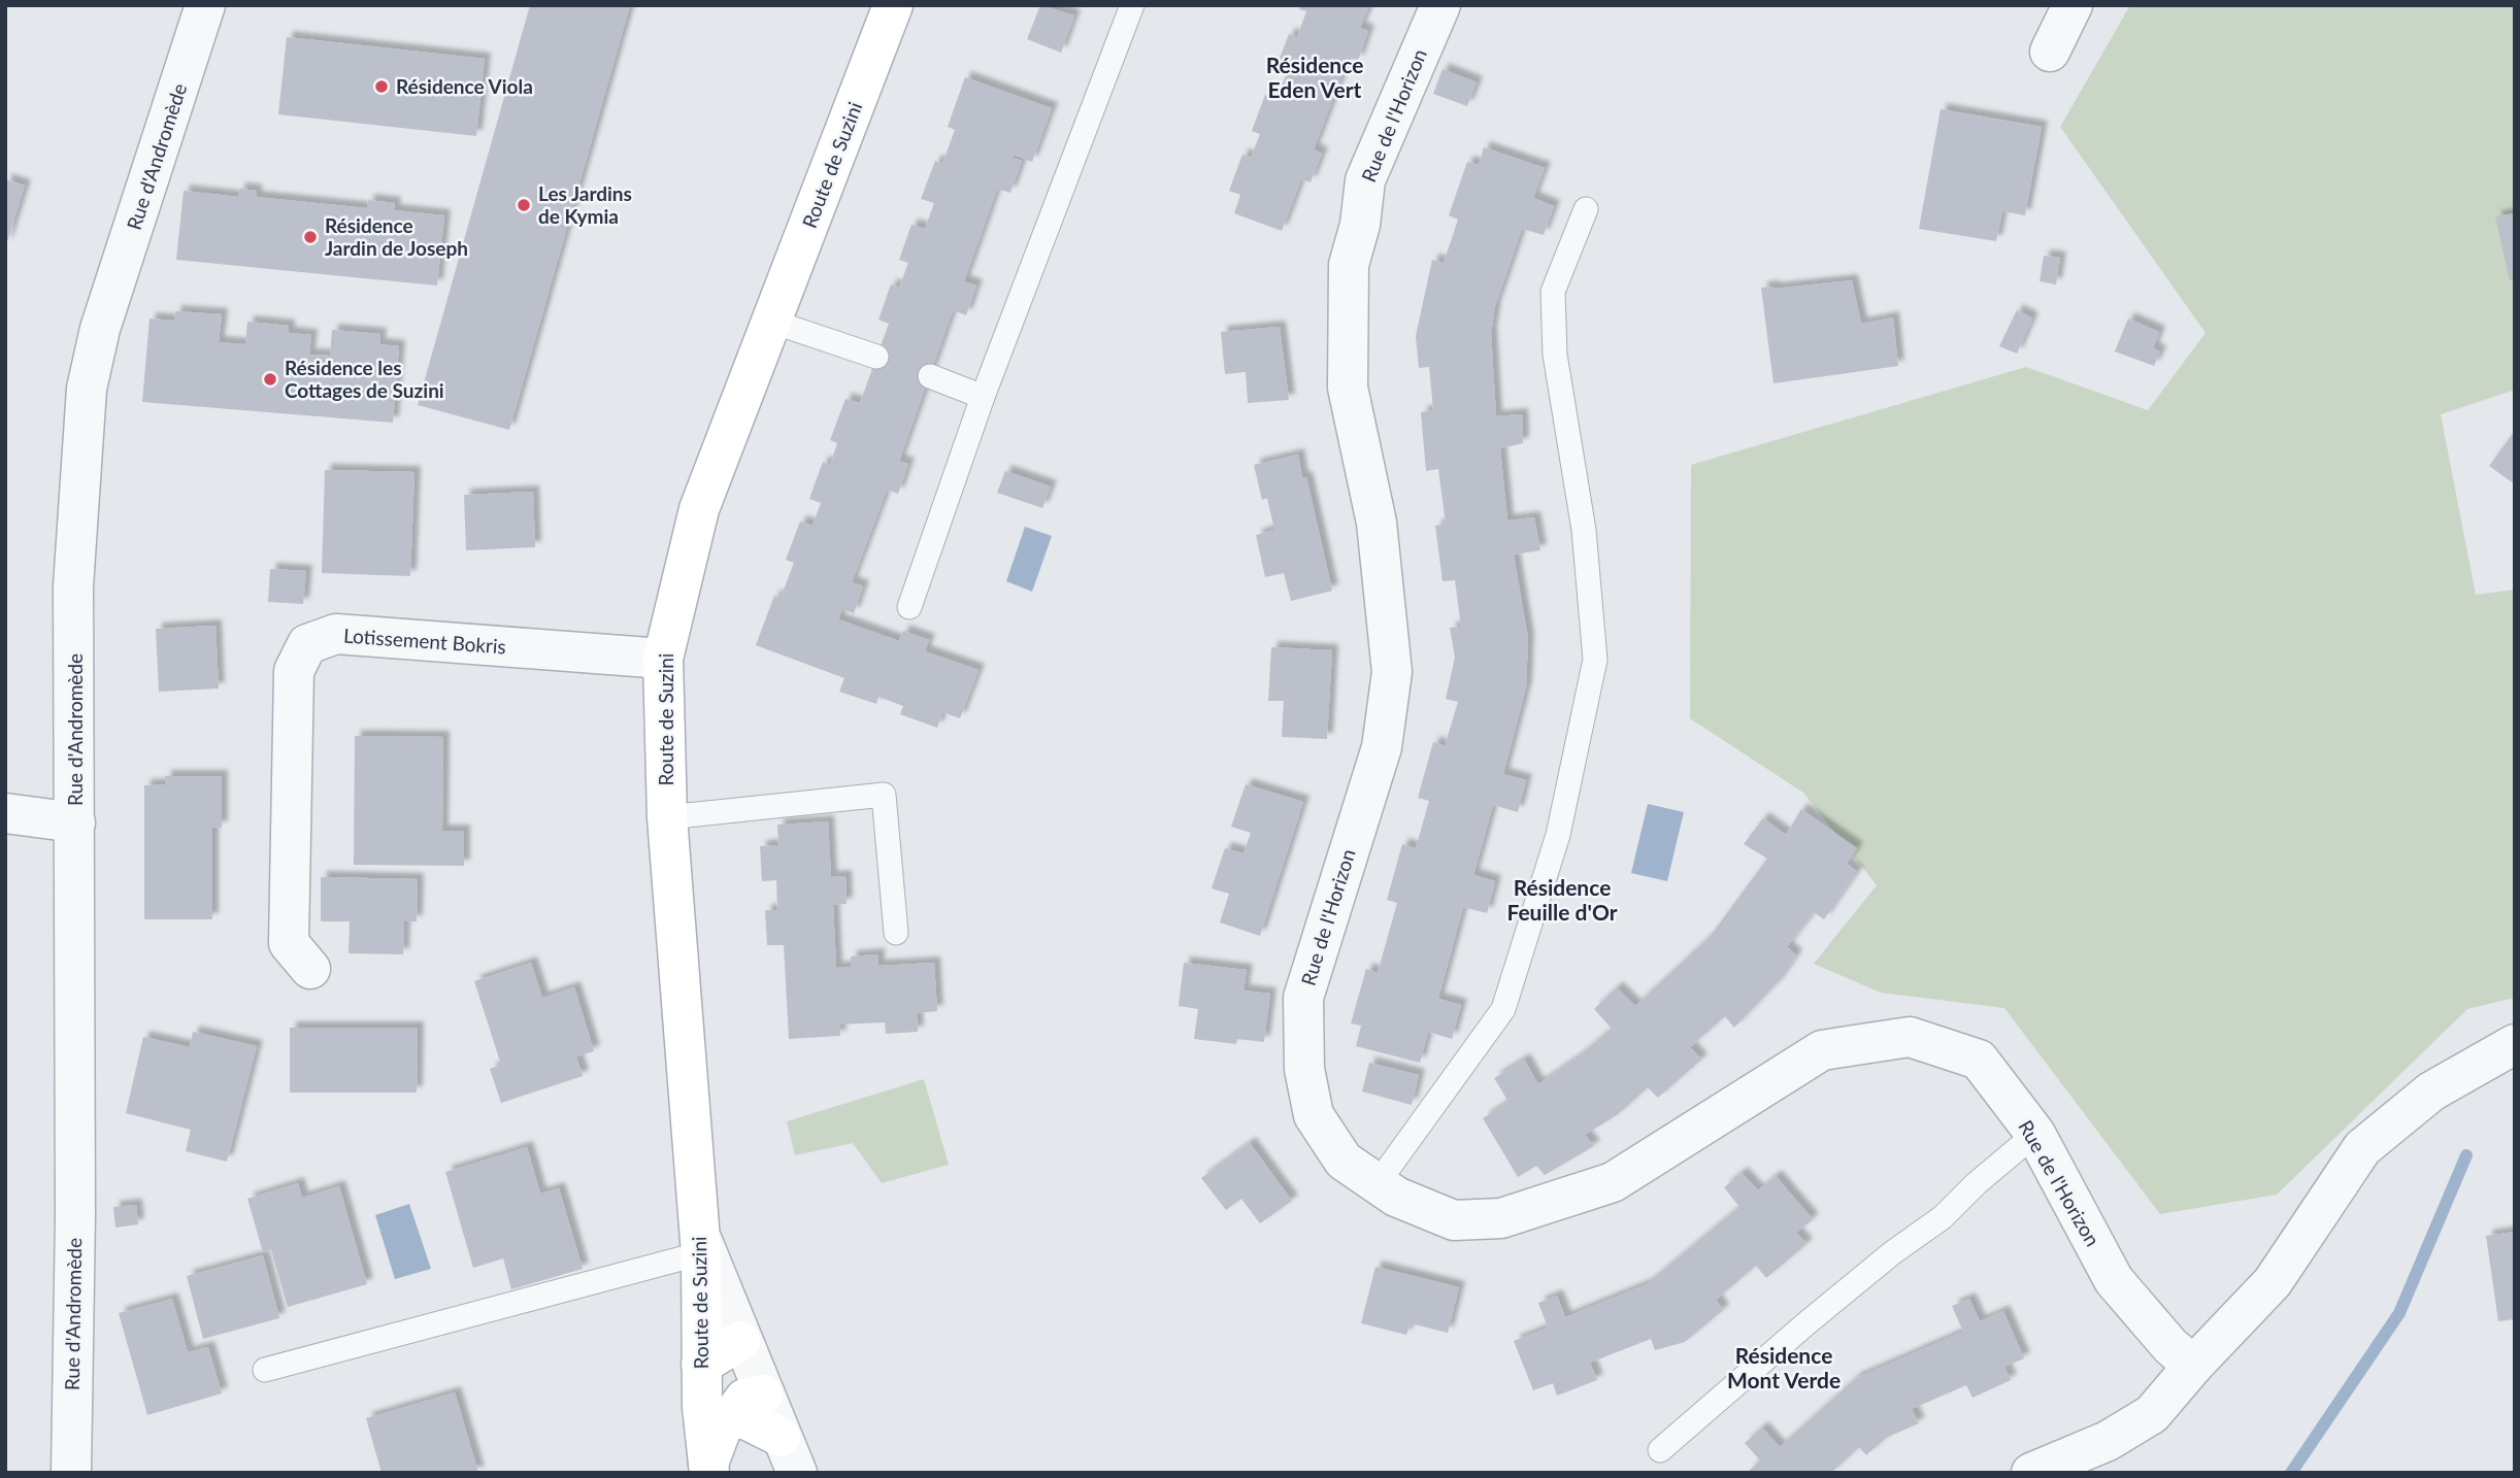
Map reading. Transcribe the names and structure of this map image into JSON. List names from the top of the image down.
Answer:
{
  "streets": {
    "street": [
      "Rue de l'Horizon",
      "Rue d'Andromède",
      "Route de Suzini",
      "Lotissement Bokris"
    ]
  },
  "crossings": [
    ["Route de Suzini", "Lotissement Bokris"]
  ],
  "districts": ["Résidence Eden Vert", "Résidence Feuille d'Or", "Résidence Mont Verde"],
  "places": [
    "Résidence Viola",
    "Les Jardins de Kymia",
    "Résidence Jardin de Joseph",
    "Résidence les Cottages de Suzini"
  ]
}
